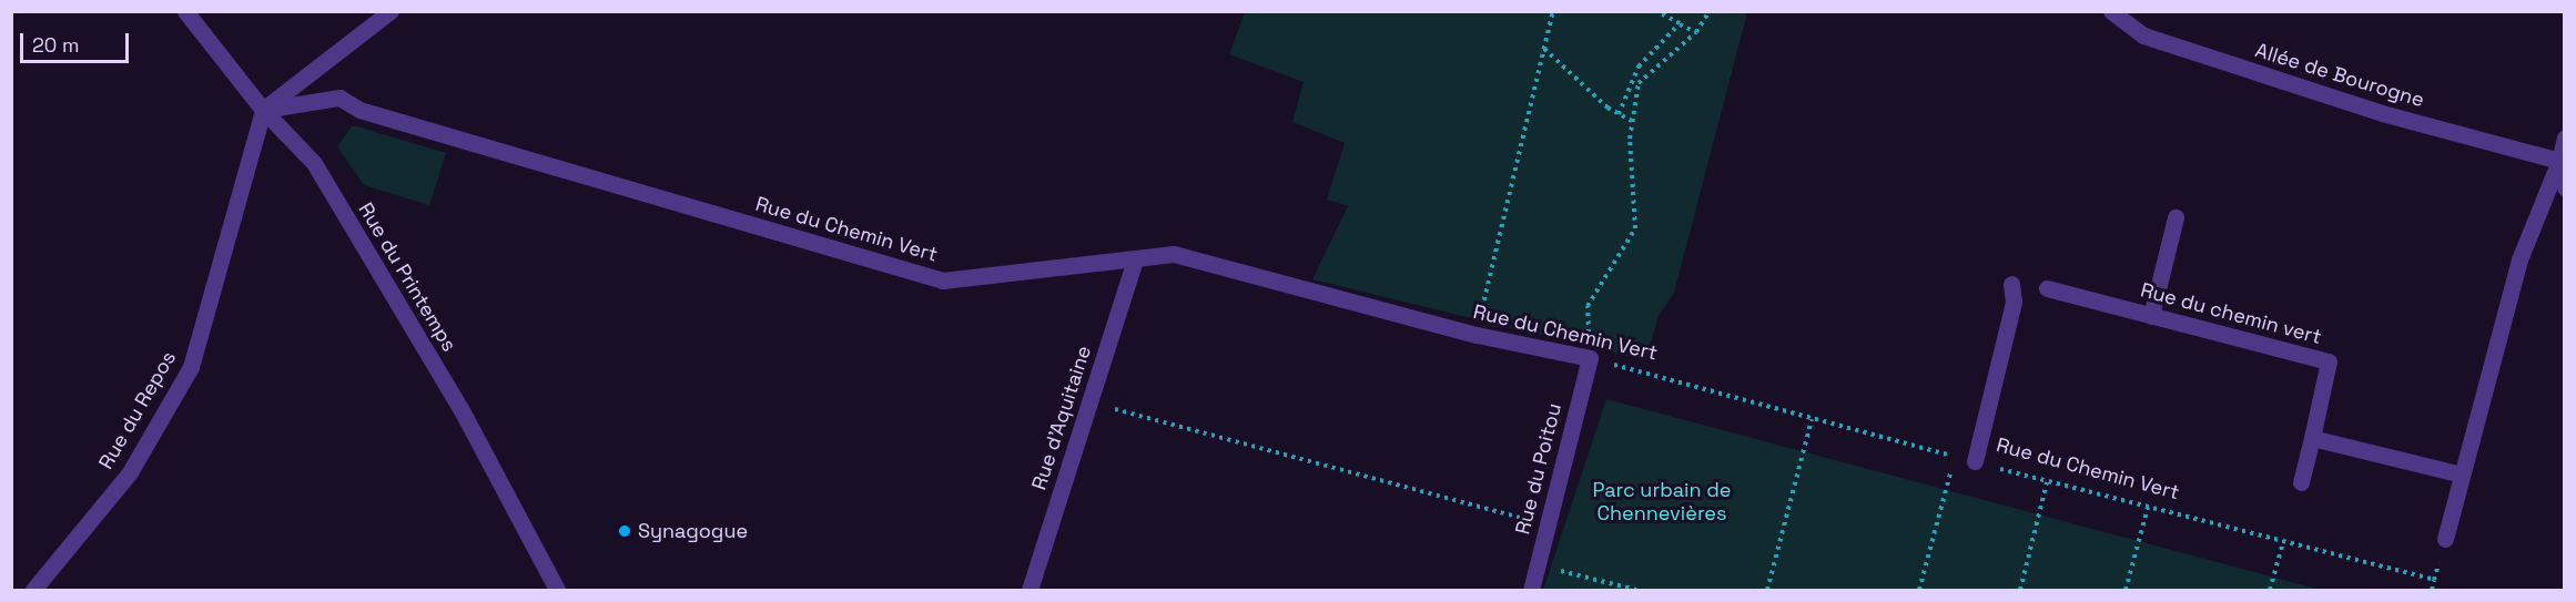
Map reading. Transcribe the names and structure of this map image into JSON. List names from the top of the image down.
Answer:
{
  "streets": {
    "street": [
      "Allée de Bourogne",
      "Rue du Chemin Vert",
      "Rue du Printemps",
      "Rue du chemin vert",
      "Rue du Repos",
      "Rue d'Aquitaine",
      "Rue du Poitou"
    ]
  },
  "crossings": [
    ["Rue du Chemin Vert", "Rue du Printemps"],
    ["Rue du Chemin Vert", "Rue du chemin vert"],
    ["Rue du Chemin Vert", "Rue du Repos"],
    ["Rue du Chemin Vert", "Rue d'Aquitaine"],
    ["Rue du Chemin Vert", "Rue du Poitou"],
    ["Rue du Printemps", "Rue du Repos"]
  ],
  "parks": ["Parc urbain de Chennevières"],
  "places": ["Synagogue"],
  "scale_bar": "20 m"
}
